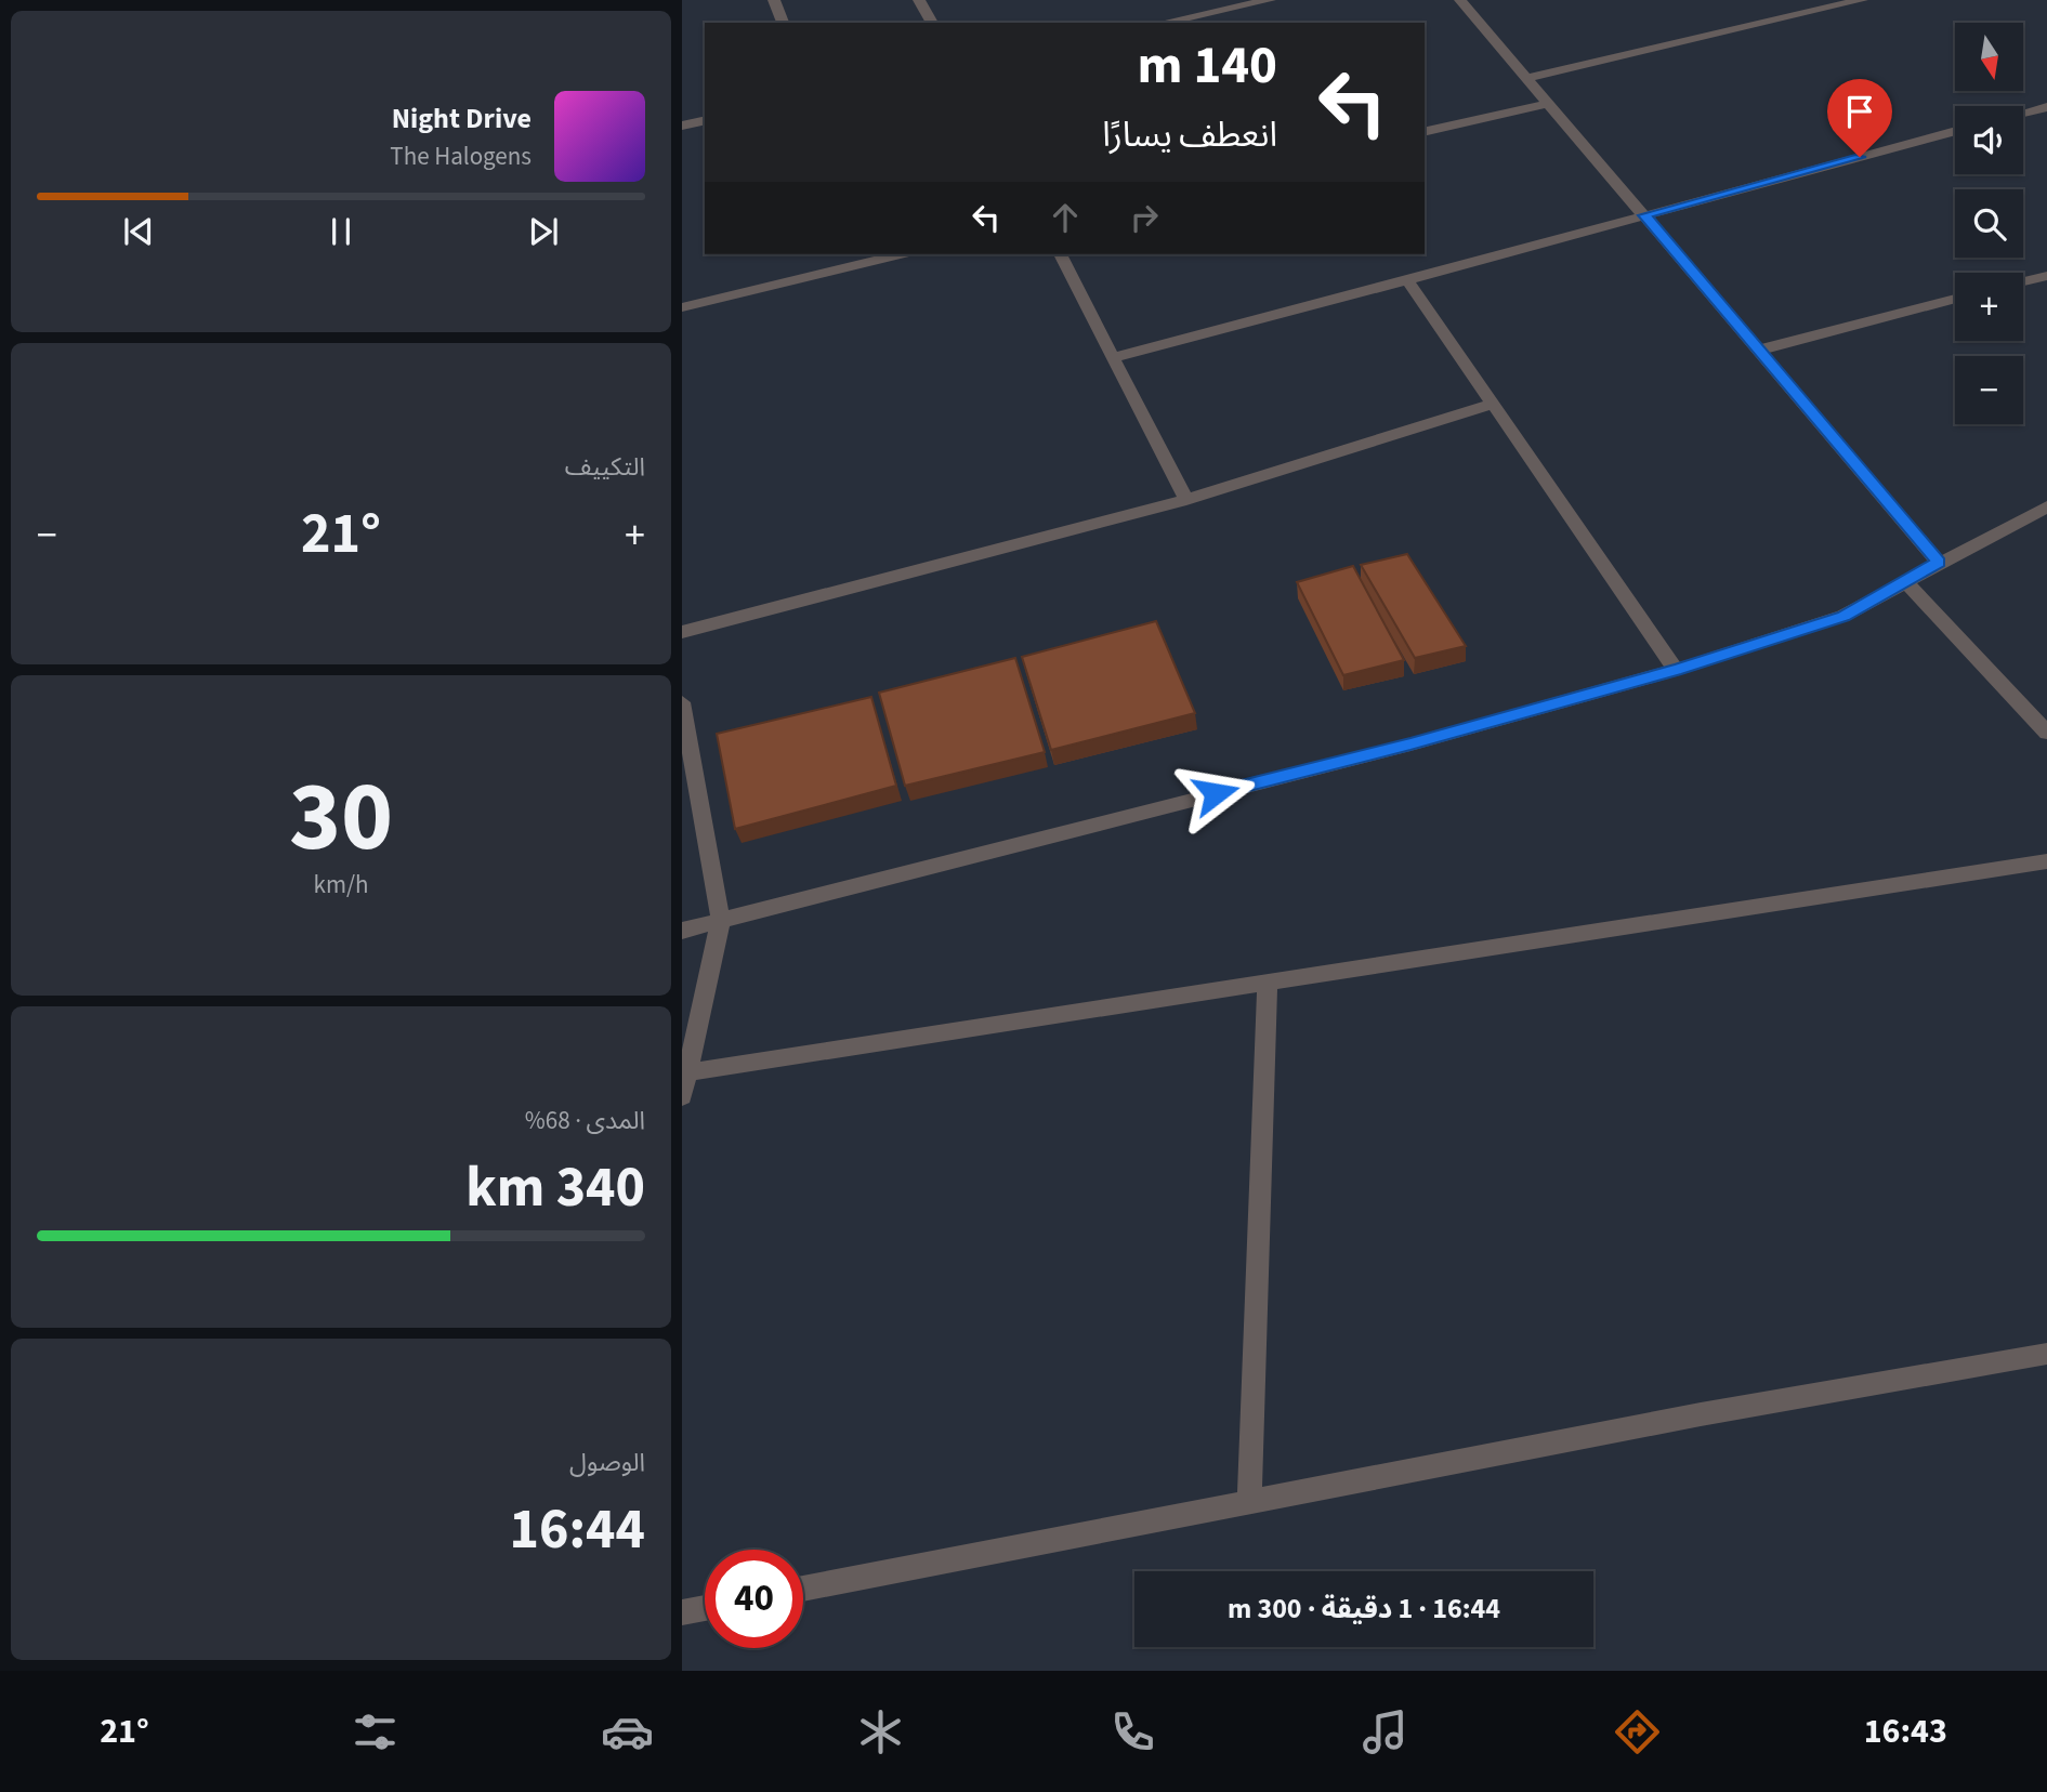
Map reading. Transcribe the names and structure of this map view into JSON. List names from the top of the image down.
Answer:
{
  "north": "bottom",
  "page": {
    "map_buttons": ["+", "−"],
    "turn": ["140 m", "انعطف يسارًا"],
    "song": ["Night Drive", "The Halogens"],
    "tile": [
      "التكييف",
      ["30", "km/h"],
      ["المدى · 68%", "340 km"],
      ["الوصول", "16:44"]
    ],
    "heat": ["−", "21°", "+"],
    "limit": "40",
    "trip": "16:44 · 1 دقيقة · 300 m",
    "tabs": ["16:43", "21°"]
  }
}
